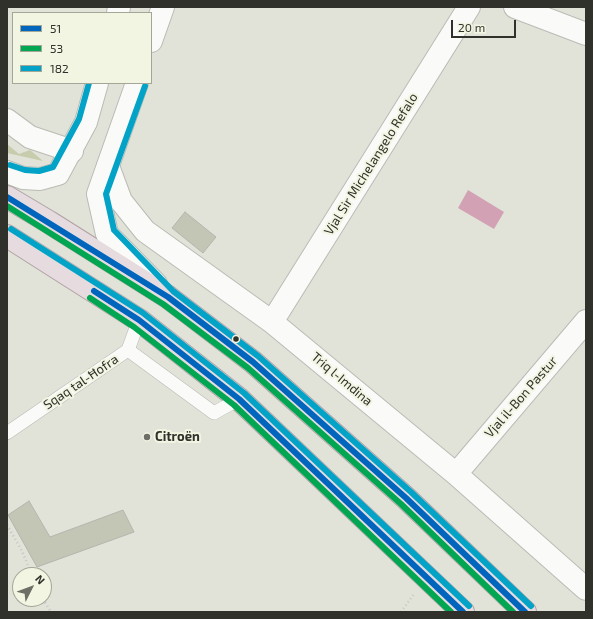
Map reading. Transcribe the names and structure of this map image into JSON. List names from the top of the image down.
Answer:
{
  "streets": {
    "street": ["Vjal Sir Michelangelo Refalo", "Triq l-Imdina", "Vjal il-Bon Pastur"],
    "lane": ["Sqaq tal-Ħofra"]
  },
  "crossings": [
    ["Vjal Sir Michelangelo Refalo", "Triq l-Imdina"],
    ["Triq l-Imdina", "Vjal il-Bon Pastur"]
  ],
  "places": ["Citroën"],
  "lines": ["transit line 182", "transit line 51", "transit line 53"],
  "legend": ["51", "53", "182"],
  "scale_bar": "20 m",
  "north": "top right"
}
